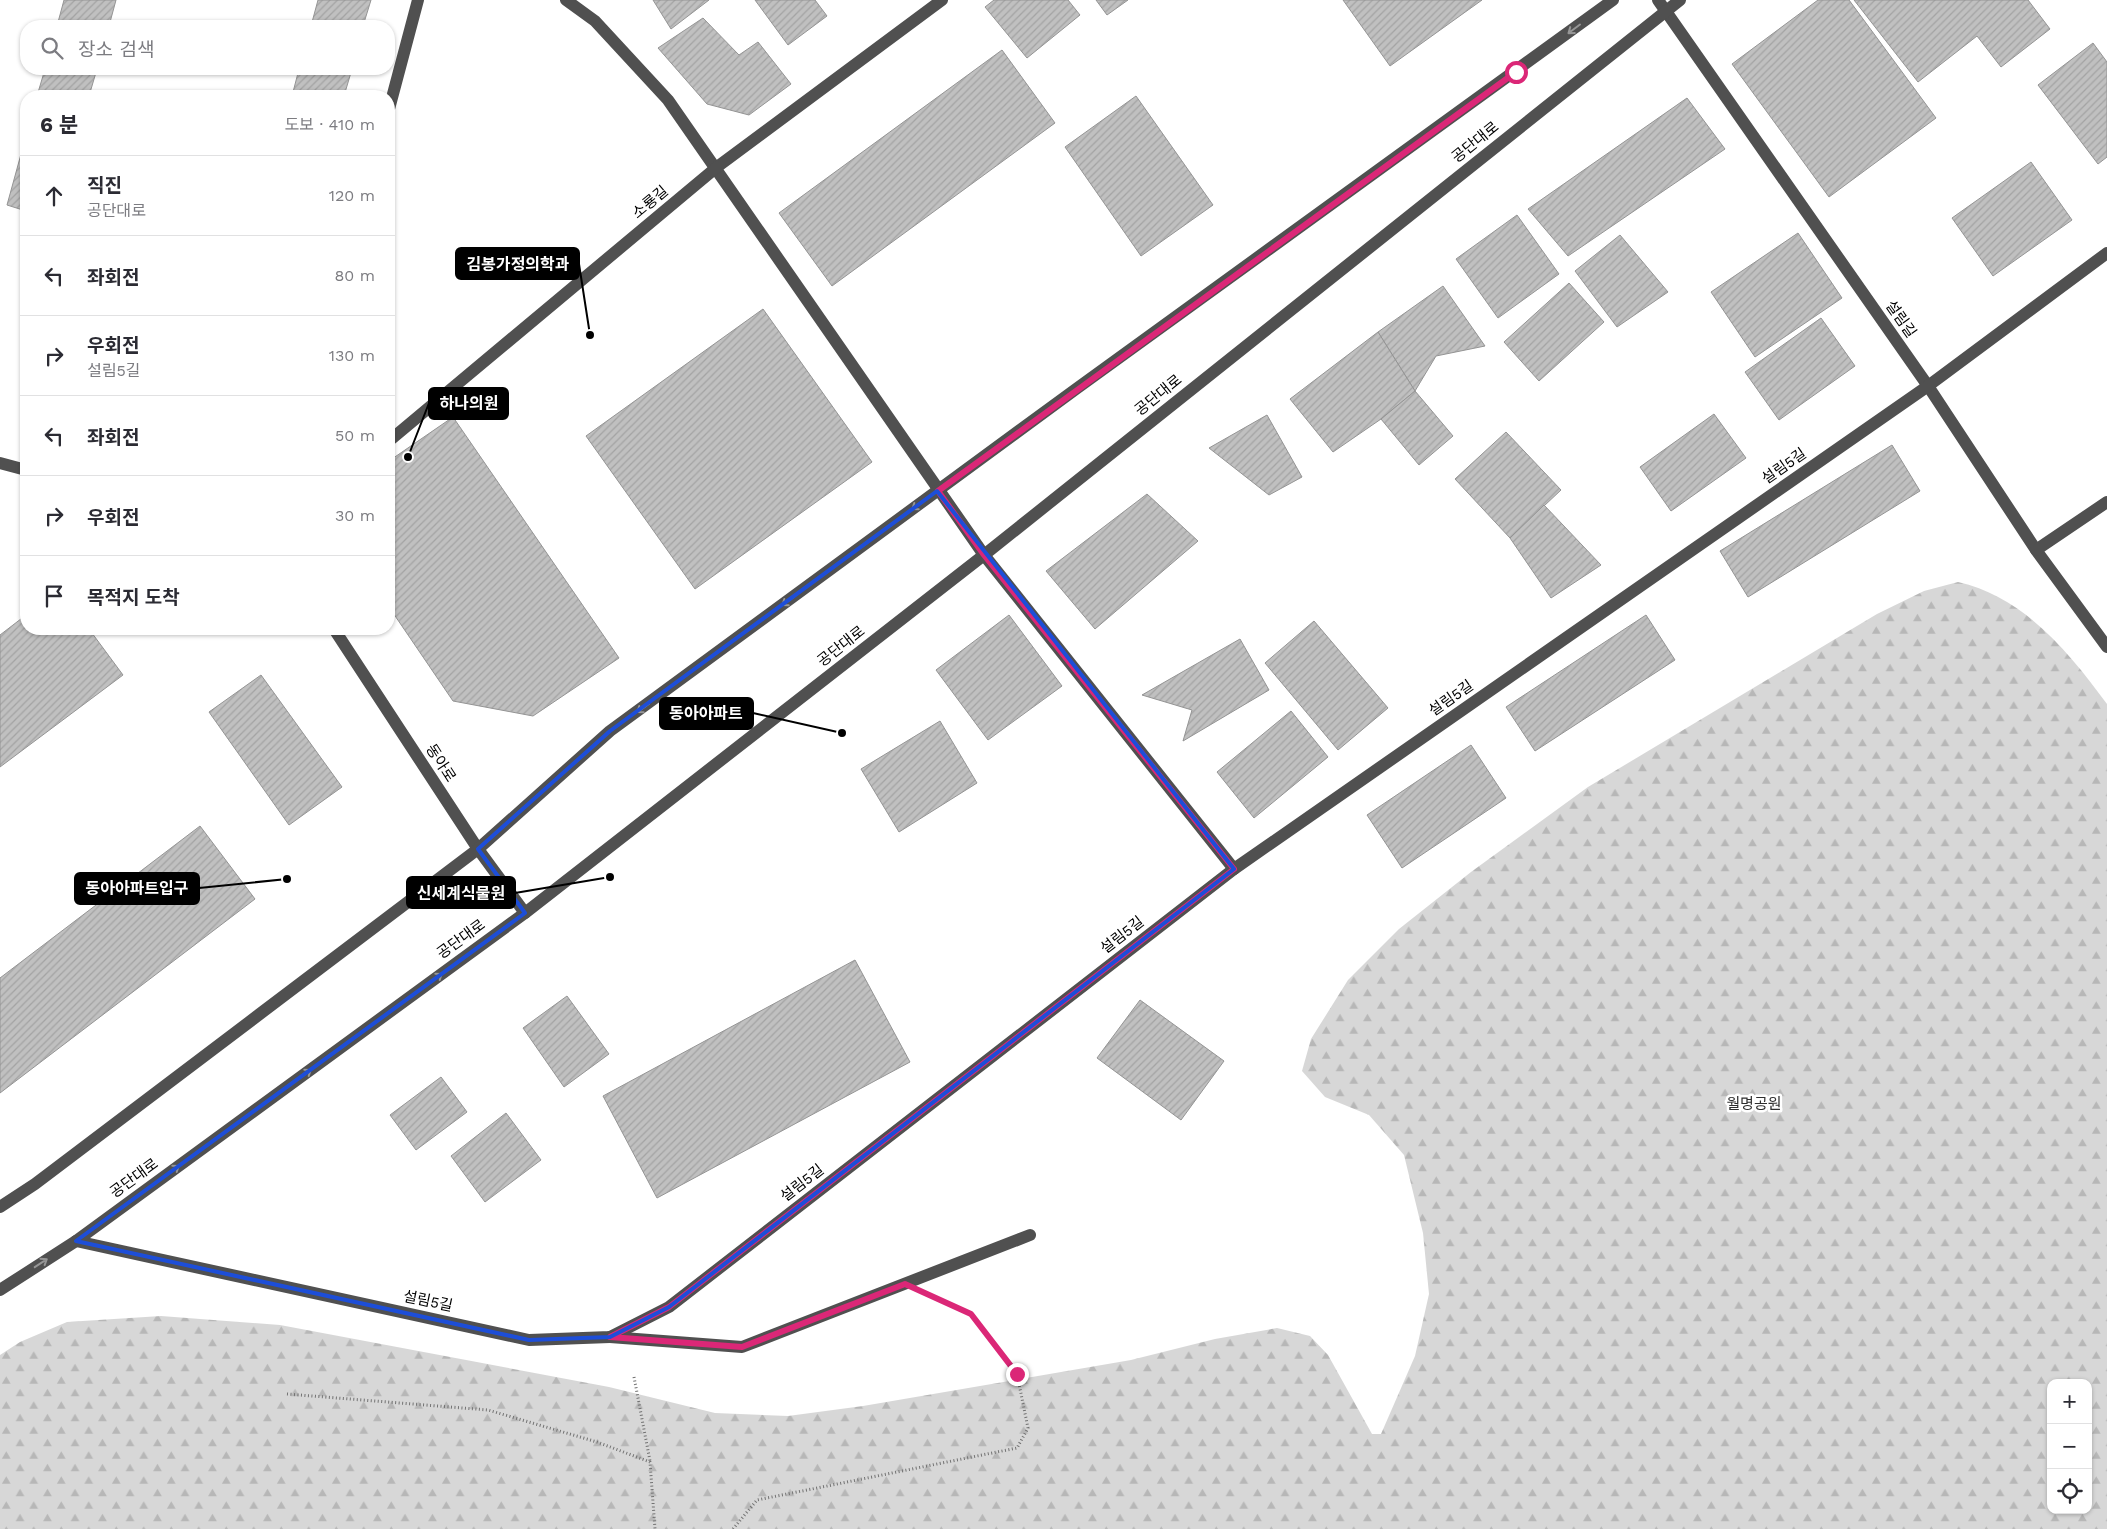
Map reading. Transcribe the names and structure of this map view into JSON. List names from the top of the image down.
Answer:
{
  "streets": {
    "street": [
      "공단대로",
      "소룡길",
      "설림길",
      "설림5길",
      "동아로"
    ]
  },
  "crossings": [
    ["공단대로", "설림길"],
    ["공단대로", "설림5길"],
    ["공단대로", "동아로"],
    ["설림길", "설림5길"]
  ],
  "parks": ["월명공원"],
  "places": [
    "김봉가정의학과",
    "하나의원",
    "동아아파트",
    "신세계식물원",
    "동아아파트입구"
  ],
  "page": {
    "search": "장소 검색",
    "heading": ["6 분", "도보 · 410 m"],
    "list": [
      ["직진", "공단대로", "120 m"],
      ["좌회전", "80 m"],
      ["우회전", "설림5길", "130 m"],
      ["좌회전", "50 m"],
      ["우회전", "30 m"],
      "목적지 도착"
    ],
    "map_buttons": ["+", "−"]
  }
}
